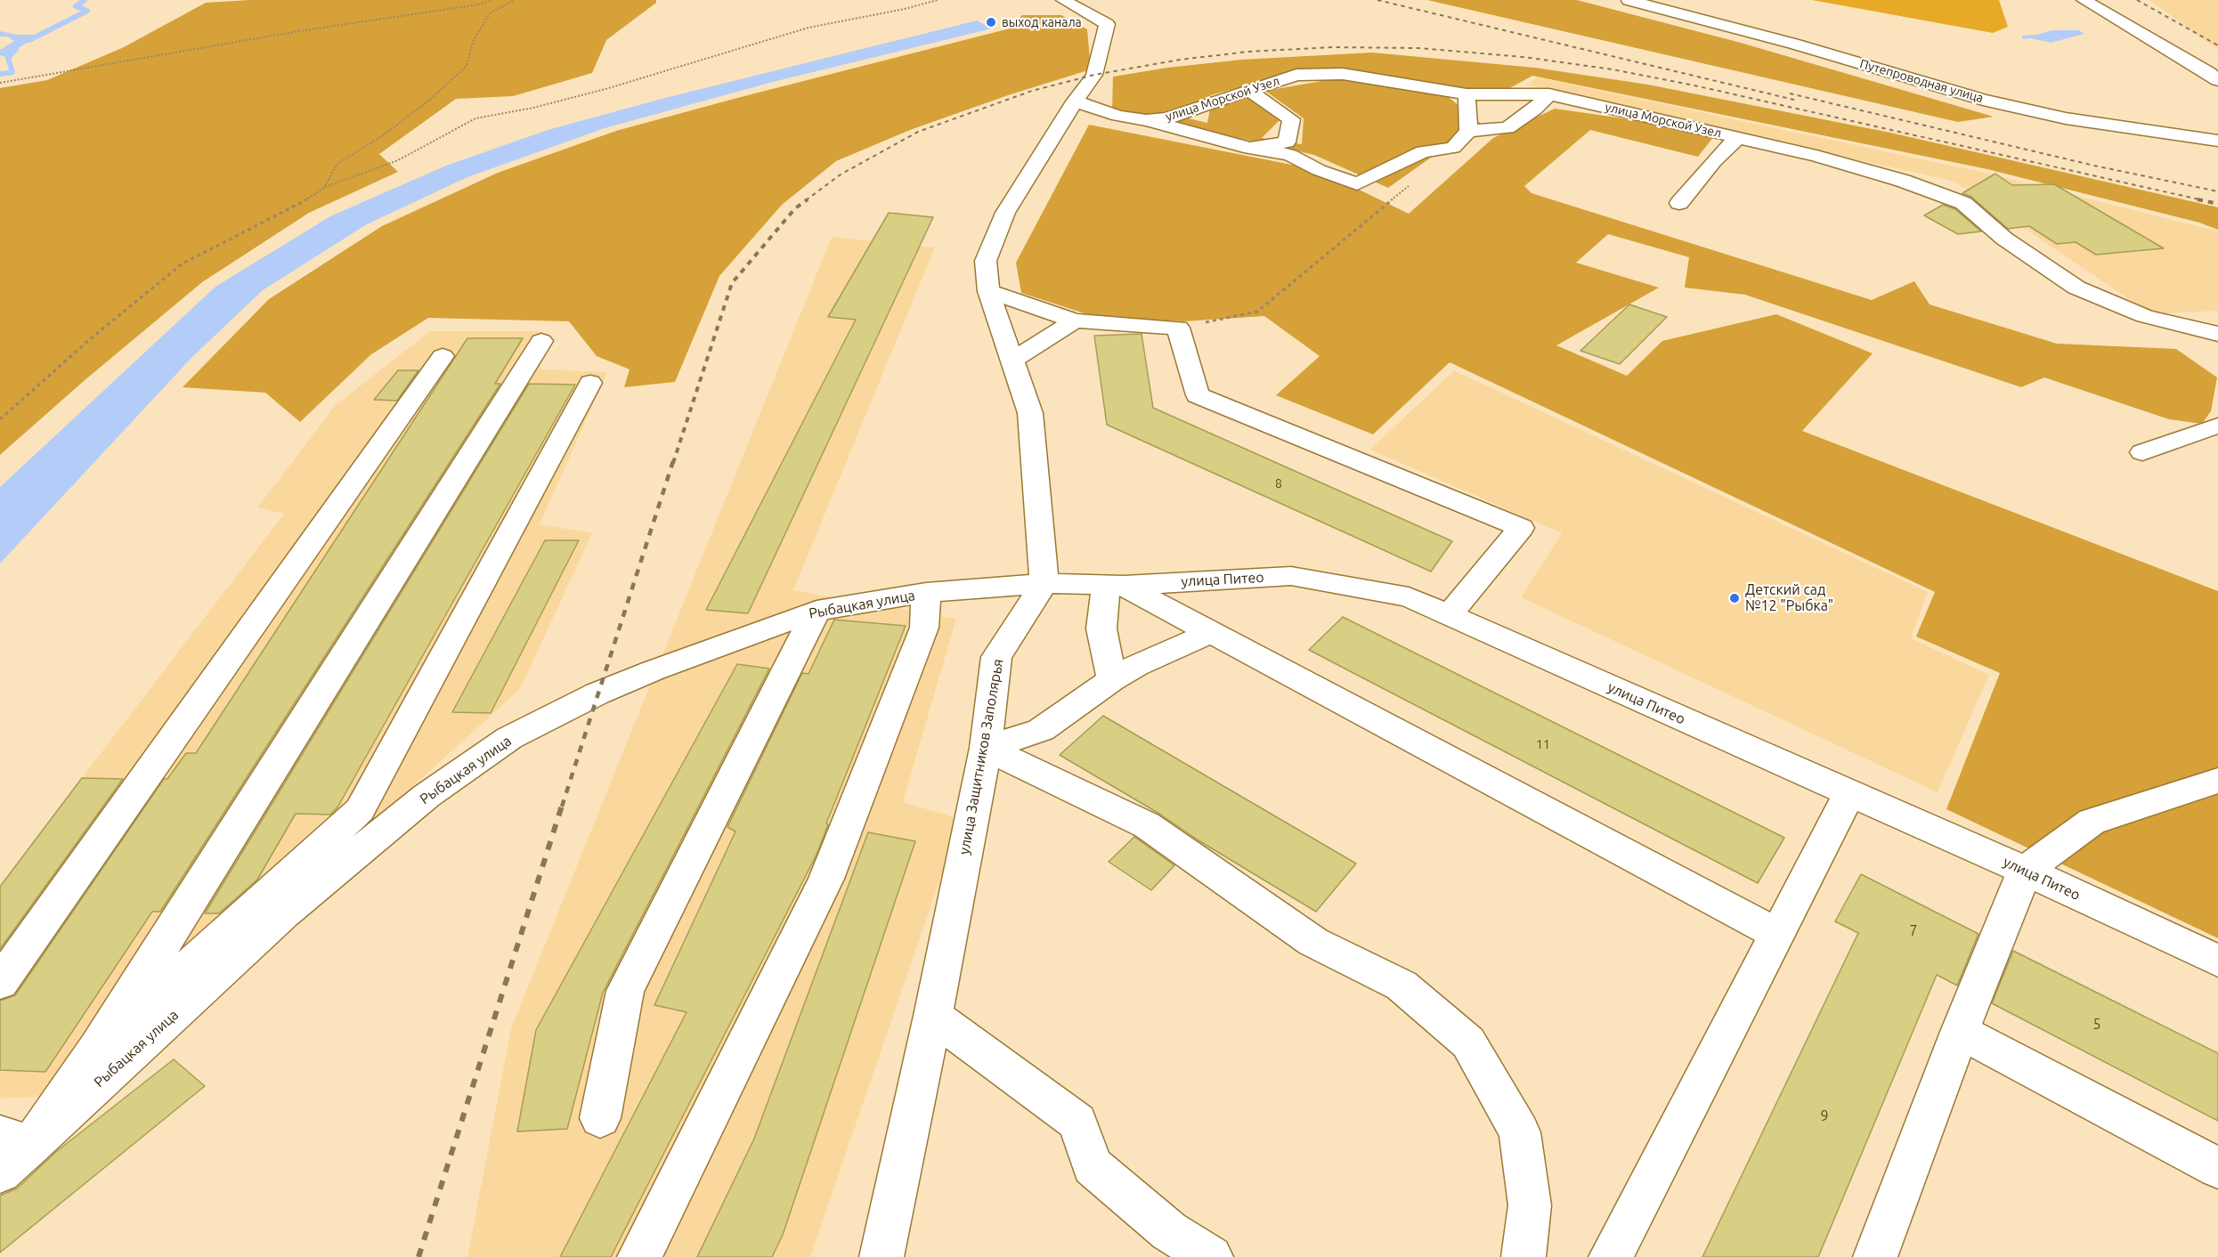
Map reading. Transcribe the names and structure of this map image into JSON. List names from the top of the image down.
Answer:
{
  "streets": {
    "street": [
      "Путепроводная улица",
      "улица Морской Узел",
      "улица Питео",
      "Рыбацкая улица",
      "улица Защитников Заполярья"
    ]
  },
  "crossings": [
    ["улица Питео", "Рыбацкая улица"],
    ["улица Питео", "улица Защитников Заполярья"],
    ["Рыбацкая улица", "улица Защитников Заполярья"]
  ],
  "places": ["выход канала", "Детский сад №12 \"Рыбка\""],
  "house_numbers": [
    "8",
    "11",
    "7",
    "5",
    "9"
  ]
}
